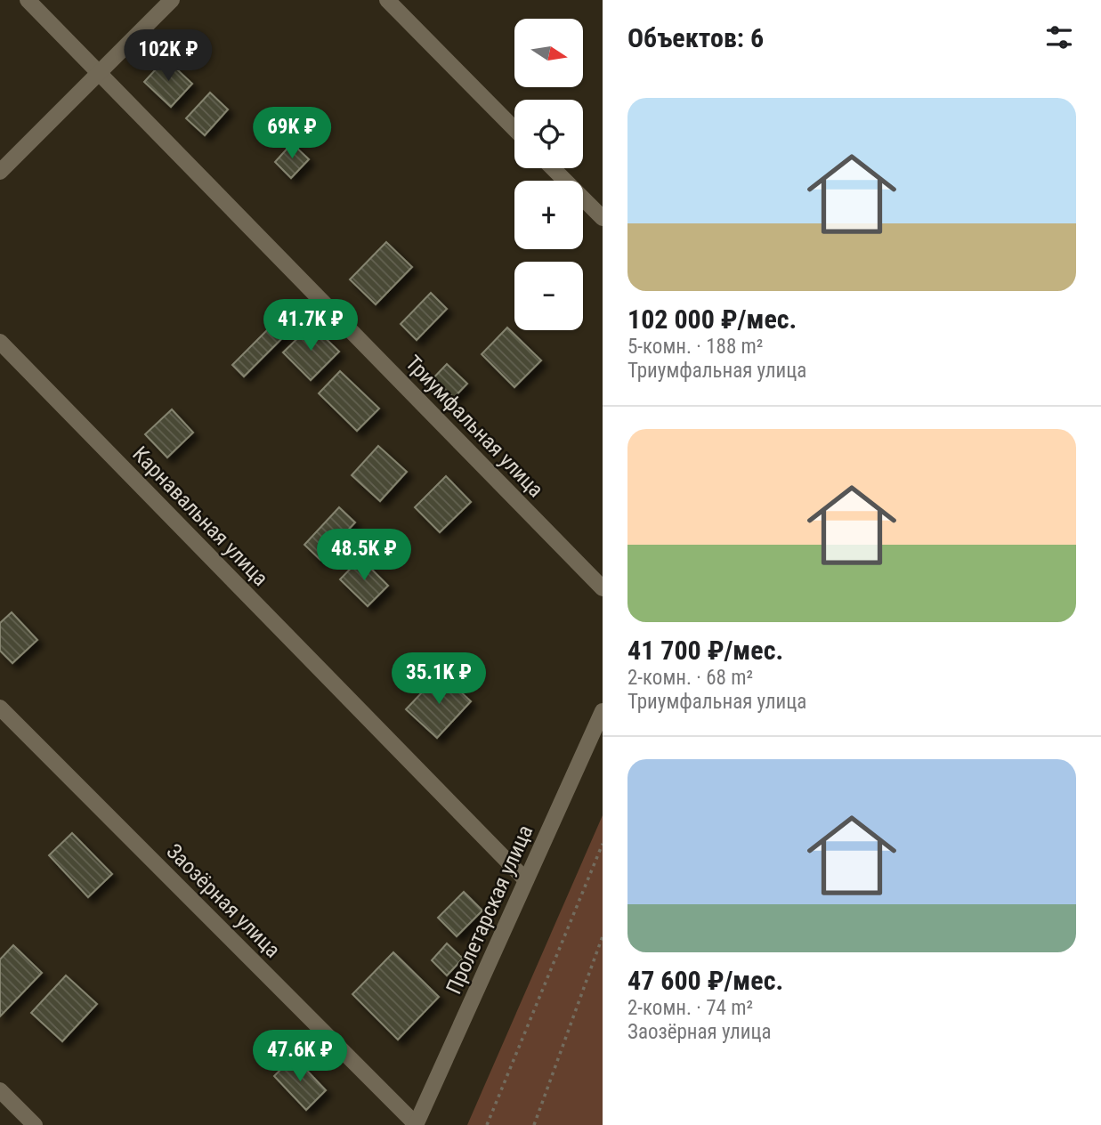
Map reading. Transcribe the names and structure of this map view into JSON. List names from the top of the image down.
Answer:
{
  "streets": {
    "street": [
      "Триумфальная улица",
      "Карнавальная улица",
      "Заозёрная улица",
      "Пролетарская улица"
    ]
  },
  "crossings": [
    ["Карнавальная улица", "Пролетарская улица"],
    ["Заозёрная улица", "Пролетарская улица"]
  ],
  "north": "right",
  "page": {
    "heading": "Объектов: 6",
    "map_buttons": ["+", "−"],
    "price": [
      "102K ₽",
      "69K ₽",
      "41.7K ₽",
      "48.5K ₽",
      "35.1K ₽",
      "47.6K ₽"
    ],
    "list": [
      {
        "name": "102 000 ₽/мес.",
        "note": "5-комн. · 188 m² · Триумфальная улица"
      },
      {
        "name": "41 700 ₽/мес.",
        "note": "2-комн. · 68 m² · Триумфальная улица"
      },
      {
        "name": "47 600 ₽/мес.",
        "note": "2-комн. · 74 m² · Заозёрная улица"
      }
    ]
  }
}
